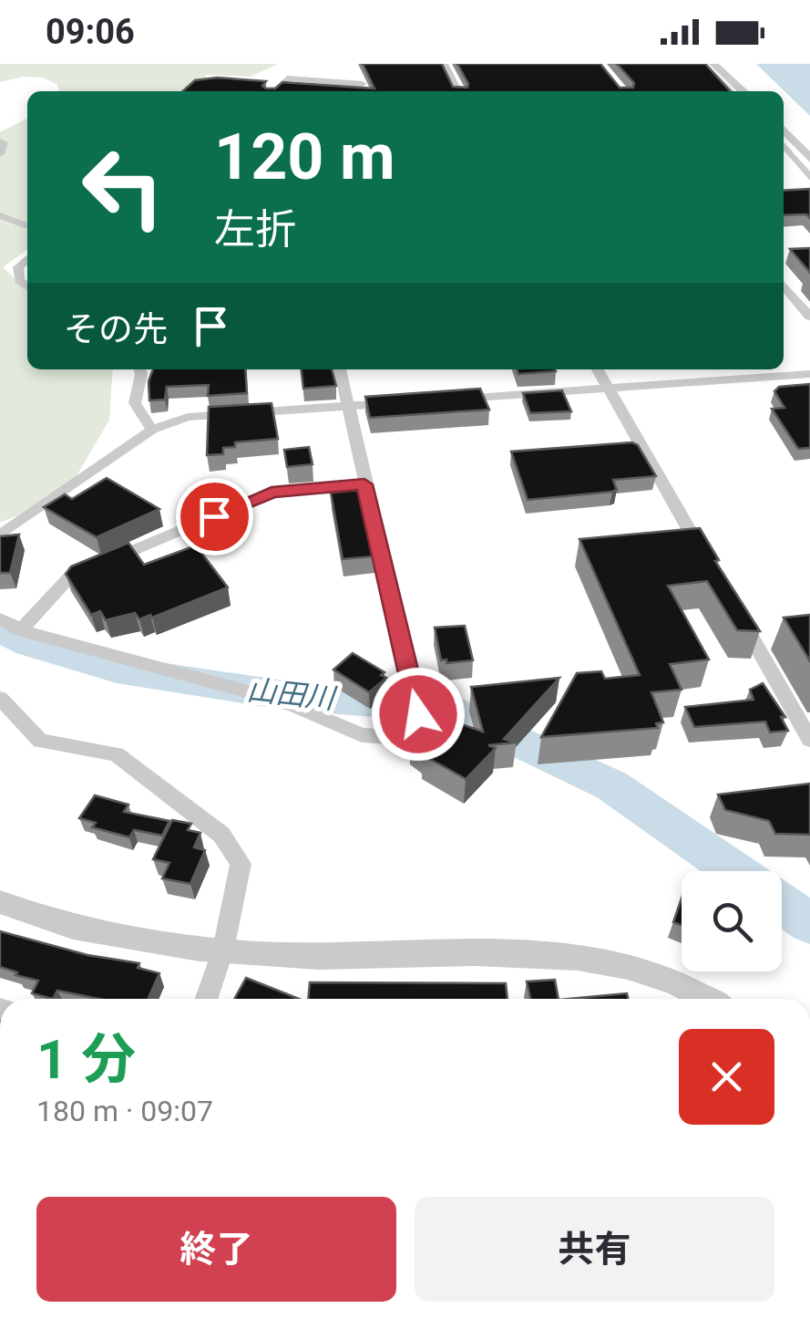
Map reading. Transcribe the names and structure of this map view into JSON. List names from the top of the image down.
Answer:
{
  "water": ["山田川"],
  "page": {
    "status": "09:06",
    "turn": ["120 m", "左折"],
    "then": "その先",
    "heading": ["1 分", "180 m · 09:07"],
    "buttons": ["終了", "共有"]
  }
}
